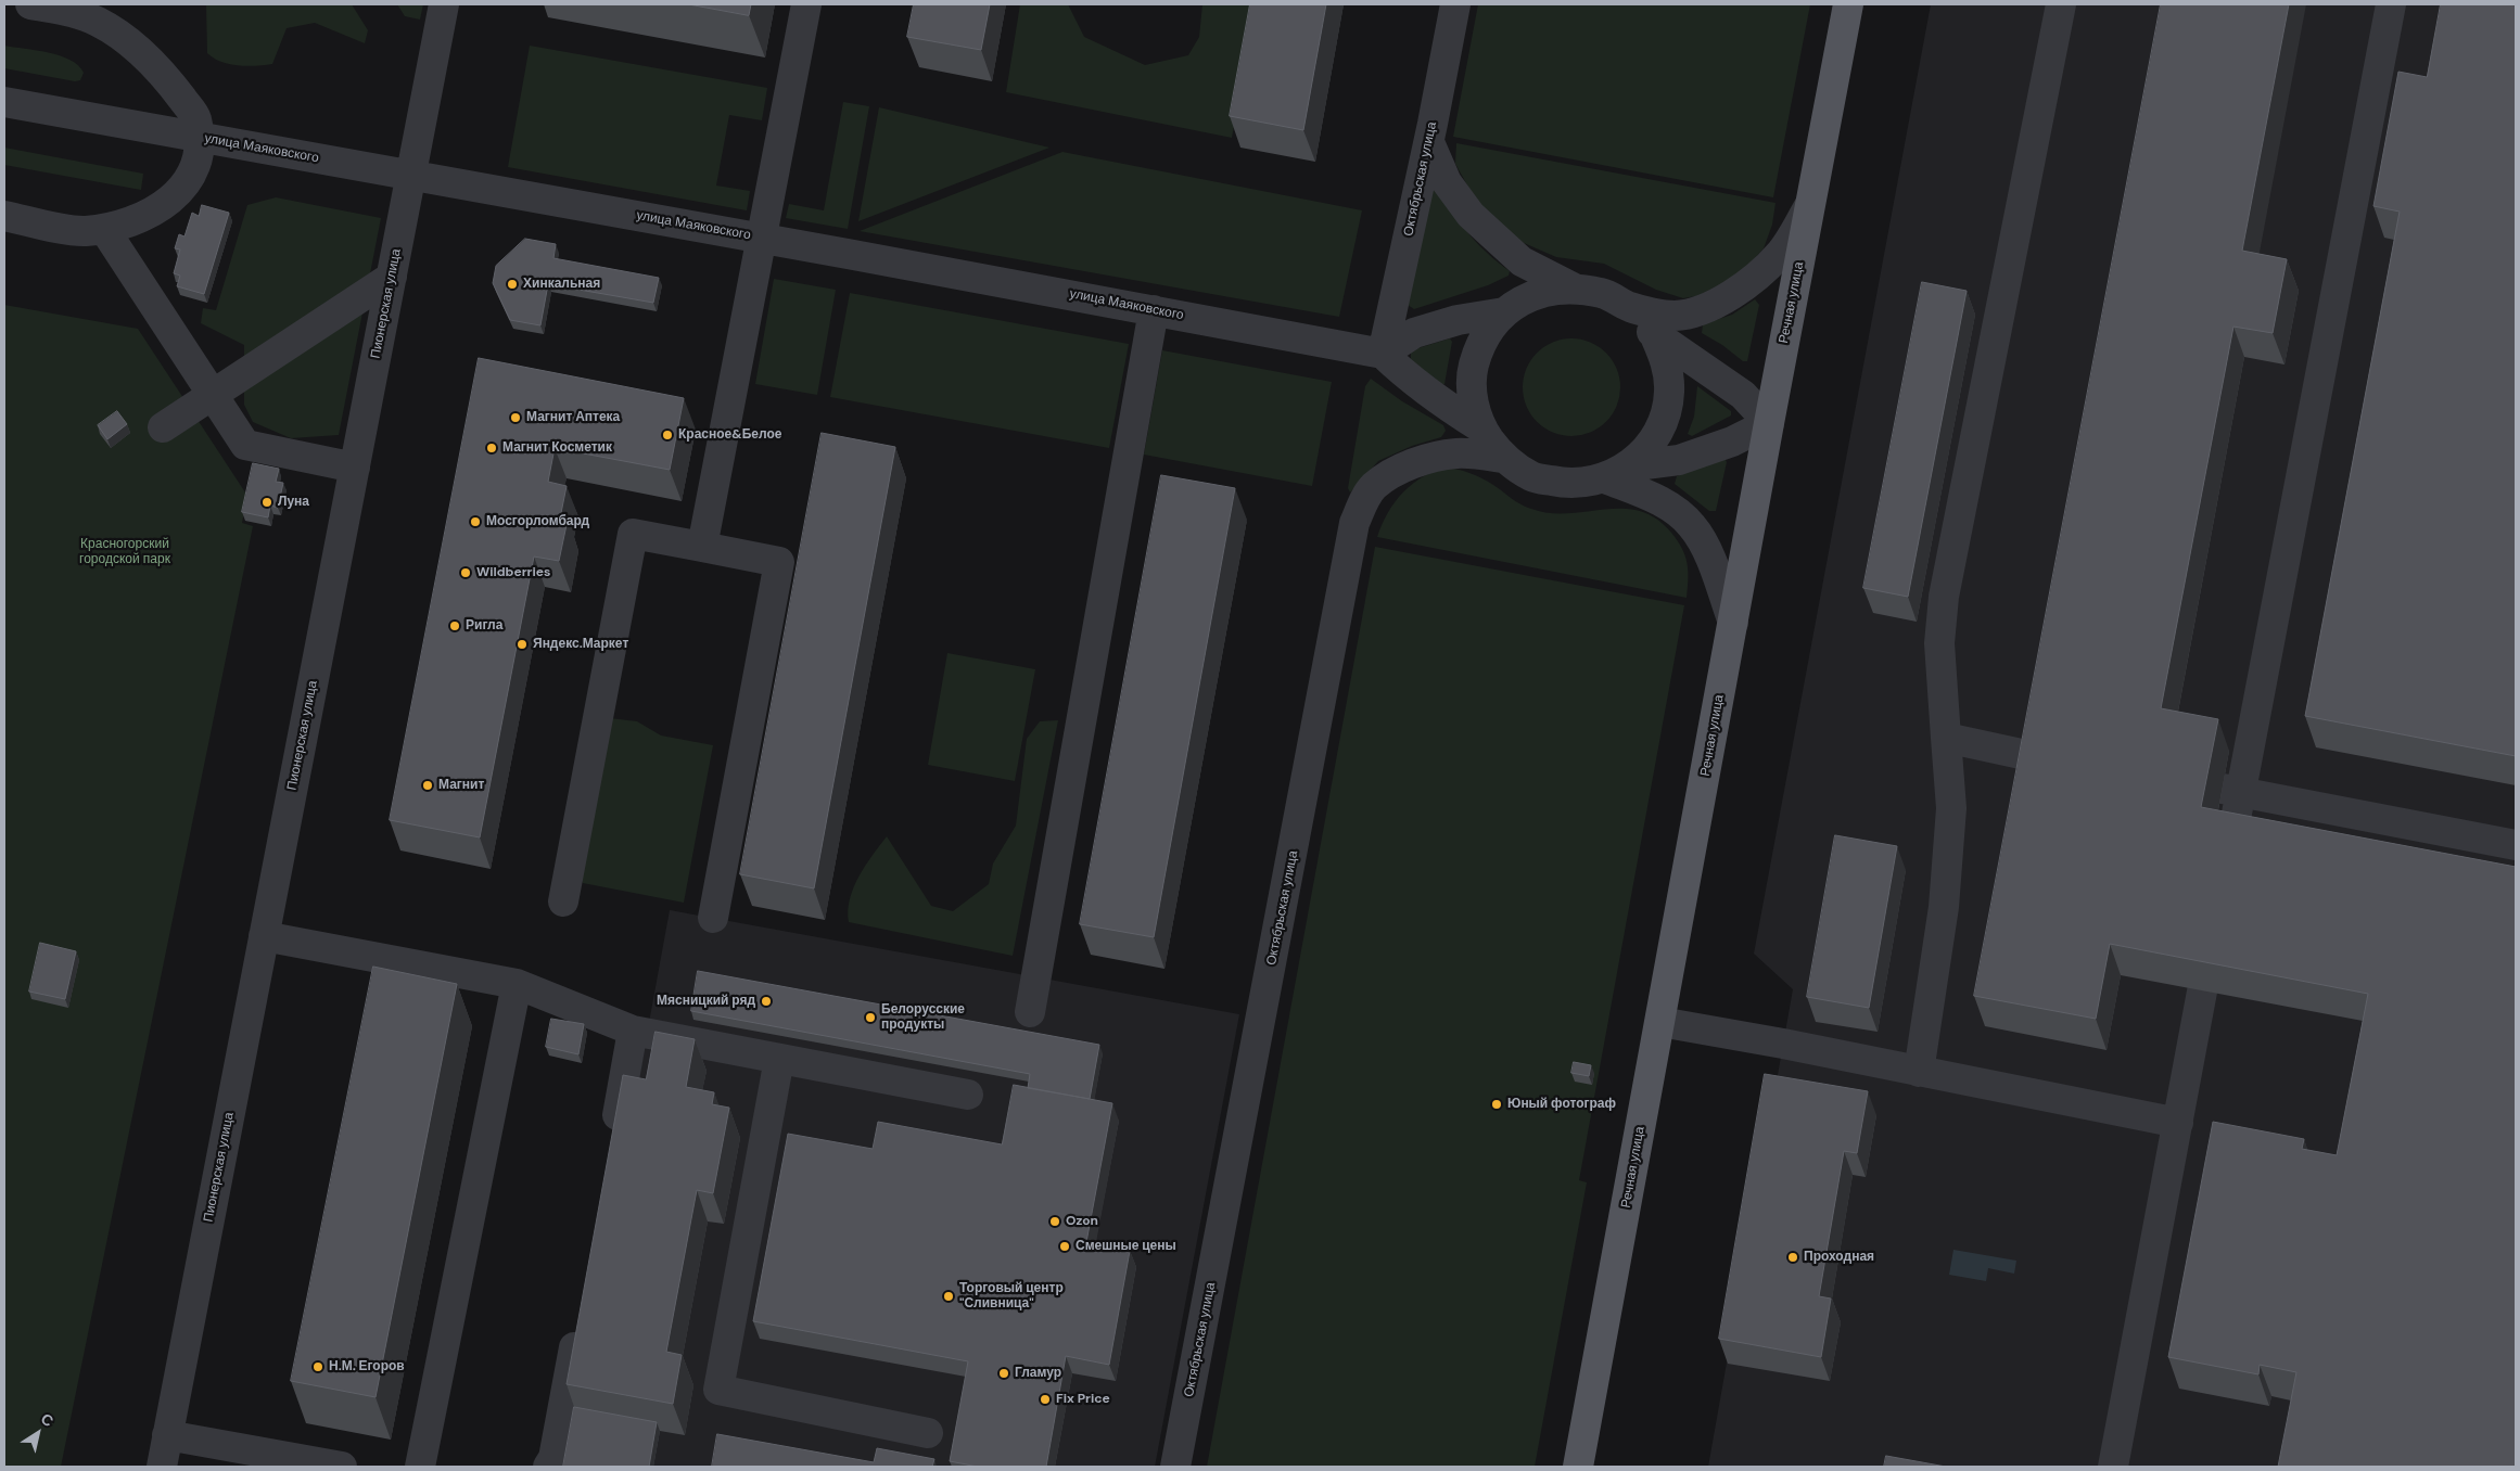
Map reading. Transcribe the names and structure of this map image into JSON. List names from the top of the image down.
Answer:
{
  "streets": {
    "main road": ["Речная улица"],
    "street": ["улица Маяковского", "Октябрьская улица", "Пионерская улица"]
  },
  "crossings": [
    ["улица Маяковского", "Октябрьская улица"],
    ["улица Маяковского", "Пионерская улица"]
  ],
  "parks": ["Красногорский городской парк"],
  "places": [
    "Хинкальная",
    "Магнит Аптека",
    "Красное&Белое",
    "Магнит Косметик",
    "Луна",
    "Мосгорломбард",
    "Wildberries",
    "Ригла",
    "Яндекс.Маркет",
    "Магнит",
    "Мясницкий ряд",
    "Белорусские продукты",
    "Юный фотограф",
    "Ozon",
    "Смешные цены",
    "Проходная",
    "Торговый центр \"Сливница\"",
    "Н.М. Егоров",
    "Гламур",
    "Fix Price"
  ],
  "north": "top right"
}
